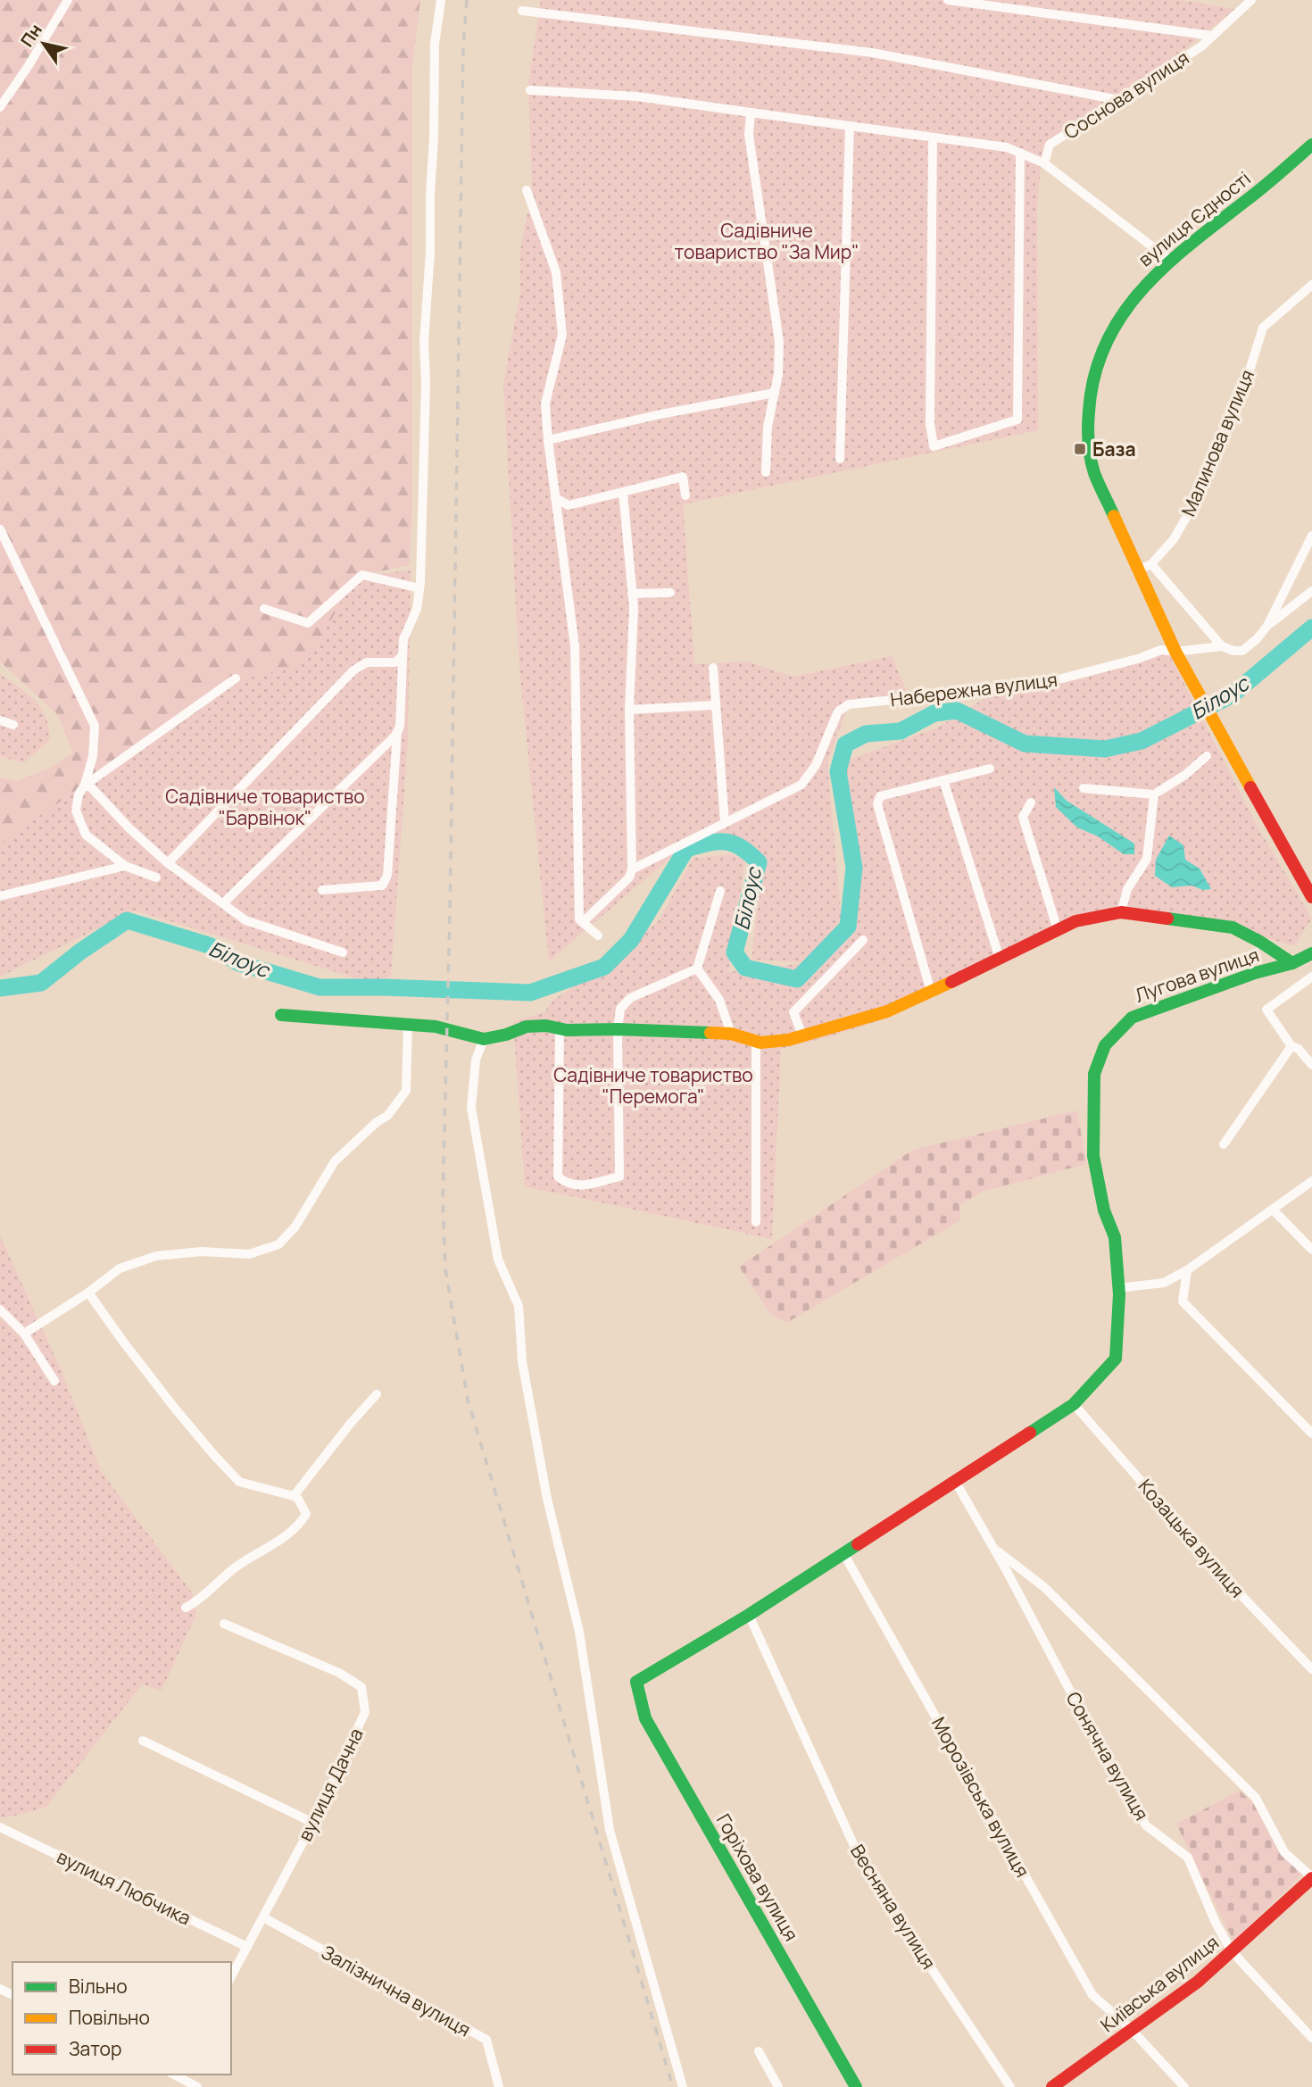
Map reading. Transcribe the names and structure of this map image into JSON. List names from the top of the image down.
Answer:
{
  "streets": {
    "street": [
      "Соснова вулиця",
      "вулиця Єдності",
      "Малинова вулиця",
      "Набережна вулиця",
      "Лугова вулиця",
      "Козацька вулиця",
      "Сонячна вулиця",
      "вулиця Дачна",
      "Морозівська вулиця",
      "Горіхова вулиця",
      "вулиця Любчика",
      "Весняна вулиця",
      "Київська вулиця",
      "Залізнична вулиця"
    ]
  },
  "crossings": [
    ["вулиця Єдності", "Малинова вулиця"],
    ["вулиця Єдності", "Набережна вулиця"],
    ["Лугова вулиця", "Козацька вулиця"],
    ["Лугова вулиця", "Сонячна вулиця"],
    ["Лугова вулиця", "Морозівська вулиця"],
    ["Лугова вулиця", "Горіхова вулиця"],
    ["Лугова вулиця", "Весняна вулиця"],
    ["Сонячна вулиця", "Київська вулиця"],
    ["вулиця Дачна", "вулиця Любчика"],
    ["вулиця Дачна", "Залізнична вулиця"],
    ["Морозівська вулиця", "Київська вулиця"]
  ],
  "water": ["Білоус"],
  "parks": ["Садівниче товариство \"За Мир\"", "Садівниче товариство \"Барвінок\"", "Садівниче товариство \"Перемога\""],
  "places": {
    "transit": ["База"]
  },
  "legend": ["Вільно", "Повільно", "Затор"],
  "north": "top left"
}
